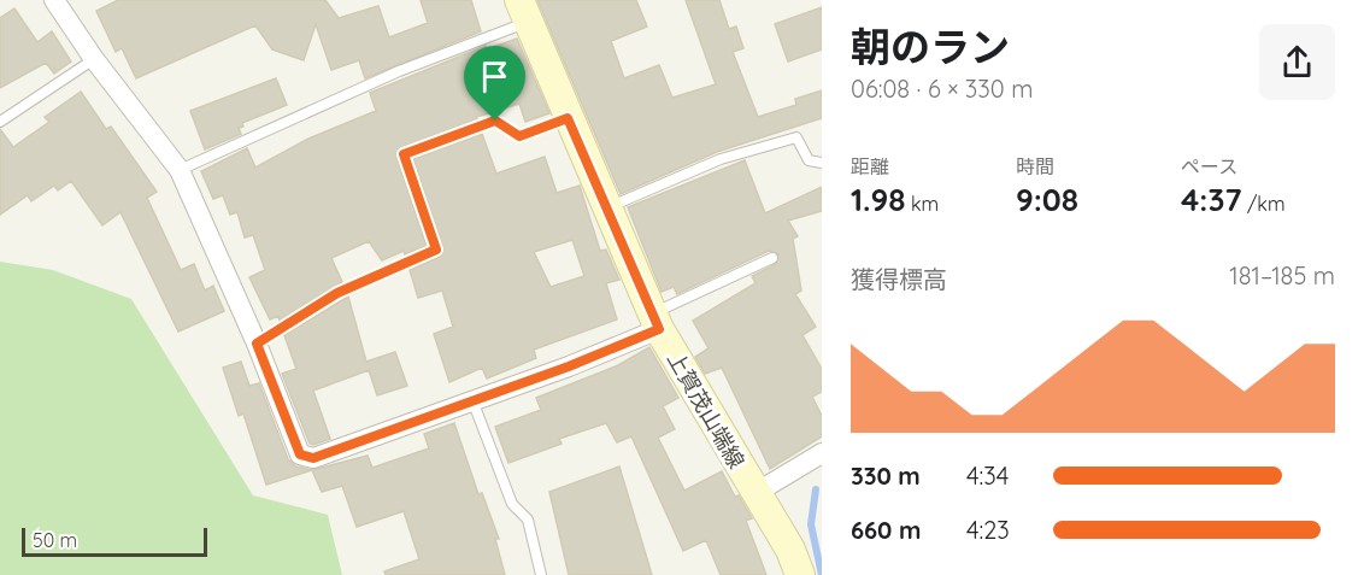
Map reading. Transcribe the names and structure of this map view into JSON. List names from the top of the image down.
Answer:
{
  "streets": {
    "main road": ["上賀茂山端線"]
  },
  "scale_bar": "50 m",
  "page": {
    "heading": ["朝のラン", "06:08 · 6 × 330 m"],
    "stats": [
      ["距離", "1.98 km"],
      ["時間", "9:08"],
      ["ペース", "4:37 /km"]
    ],
    "chart": ["獲得標高", "181–185 m"],
    "list": [
      {
        "name": "330 m",
        "note": "4:34"
      },
      {
        "name": "660 m",
        "note": "4:23"
      }
    ],
    "scale": "50 m"
  }
}
